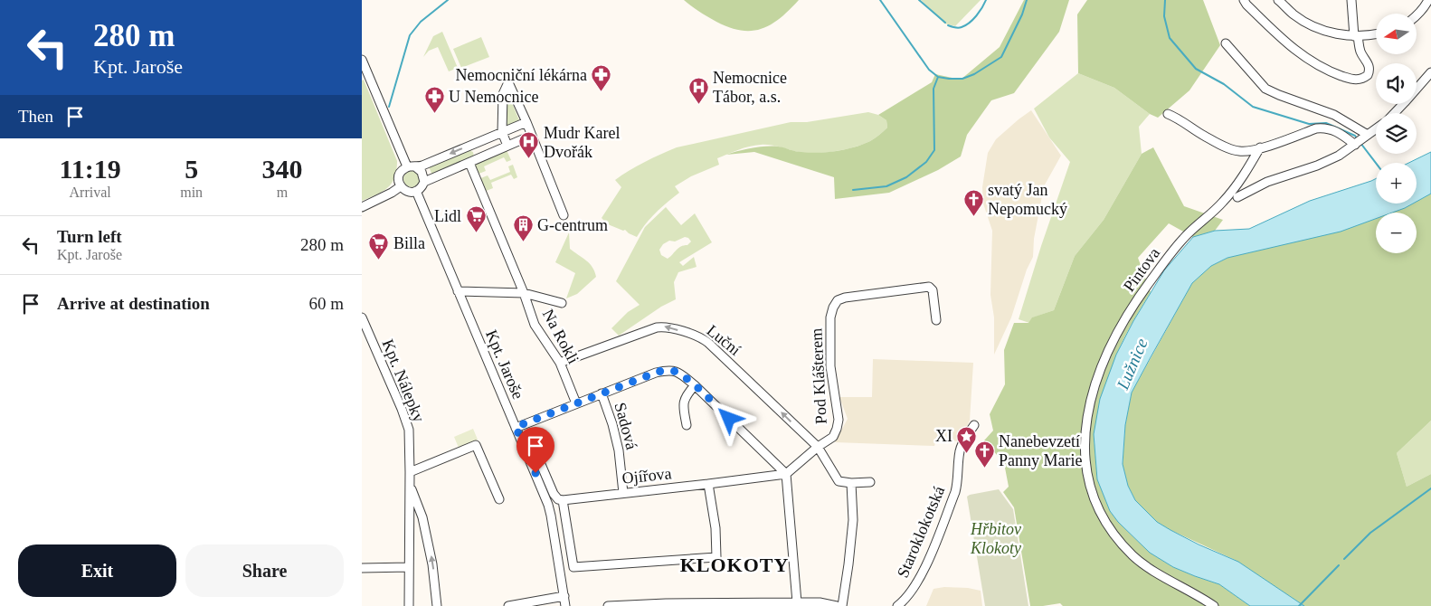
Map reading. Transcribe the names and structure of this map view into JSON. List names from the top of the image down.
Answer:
{
  "streets": {
    "street": [
      "Pintova",
      "Na Rokli",
      "Luční",
      "Kpt. Jaroše",
      "Pod Klášterem",
      "Kpt. Nálepky",
      "Sadová",
      "Ojířova",
      "Staroklokotská"
    ]
  },
  "crossings": [
    ["Na Rokli", "Luční"],
    ["Luční", "Pod Klášterem"],
    ["Pod Klášterem", "Ojířova"],
    ["Sadová", "Ojířova"]
  ],
  "one_way": ["Luční"],
  "districts": ["KLOKOTY"],
  "water": ["Lužnice"],
  "parks": ["Hřbitov Klokoty"],
  "places": {
    "pharmacy": ["Nemocniční lékárna", "U Nemocnice"],
    "hospital": ["Nemocnice Tábor, a.s.", "Mudr Karel Dvořák"],
    "church": ["svatý Jan Nepomucký", "Nanebevzetí Panny Marie"],
    "supermarket": ["Lidl", "Billa"],
    "building": ["G-centrum"],
    "place": ["XI"]
  },
  "north": "left",
  "page": {
    "turn": ["280 m", "Kpt. Jaroše"],
    "map_buttons": ["+", "−"],
    "then": "Then",
    "eta": [
      "11:19",
      "Arrival",
      "5",
      "min",
      "340",
      "m"
    ],
    "list": [
      {
        "name": "Turn left",
        "note": "Kpt. Jaroše",
        "value": "280 m"
      },
      {
        "name": "Arrive at destination",
        "value": "60 m"
      }
    ],
    "buttons": ["Exit", "Share"]
  }
}
